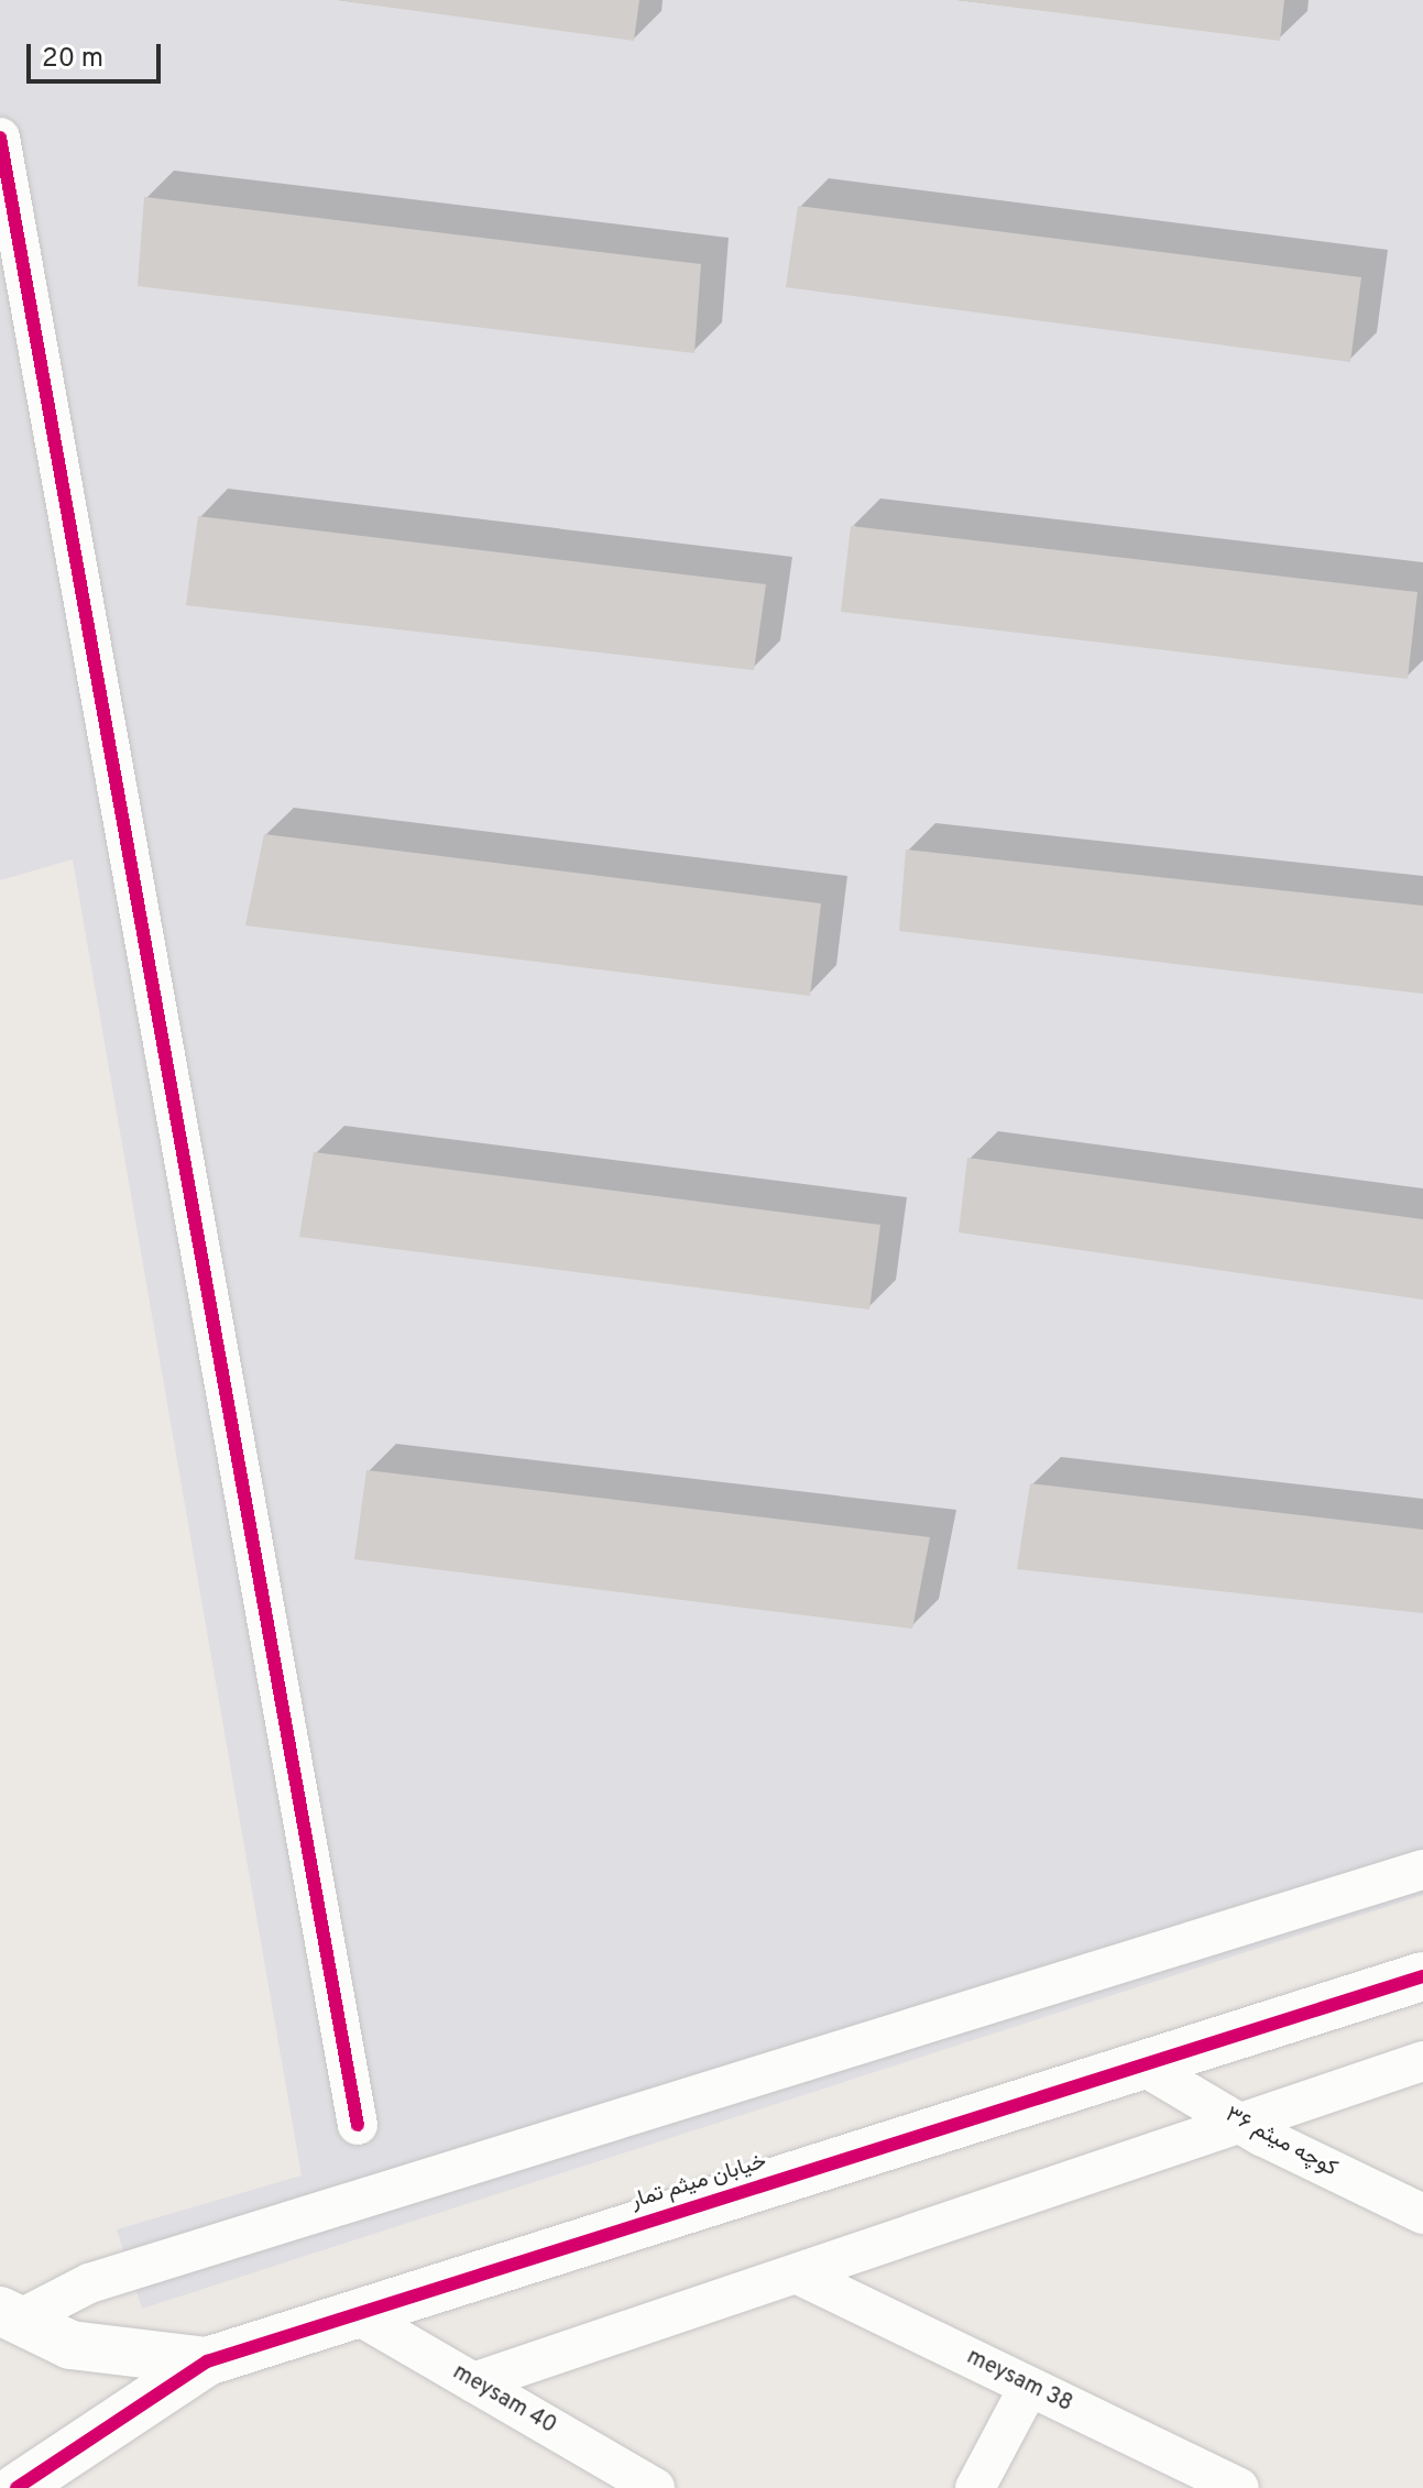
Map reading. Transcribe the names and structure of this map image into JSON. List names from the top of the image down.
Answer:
{
  "streets": {
    "street": [
      "کوچه میثم ۳۶",
      "خیابان میثم تمار",
      "meysam 38",
      "meysam 40"
    ]
  },
  "crossings": [
    ["کوچه میثم ۳۶", "خیابان میثم تمار"],
    ["خیابان میثم تمار", "meysam 40"]
  ],
  "scale_bar": "20 m"
}
